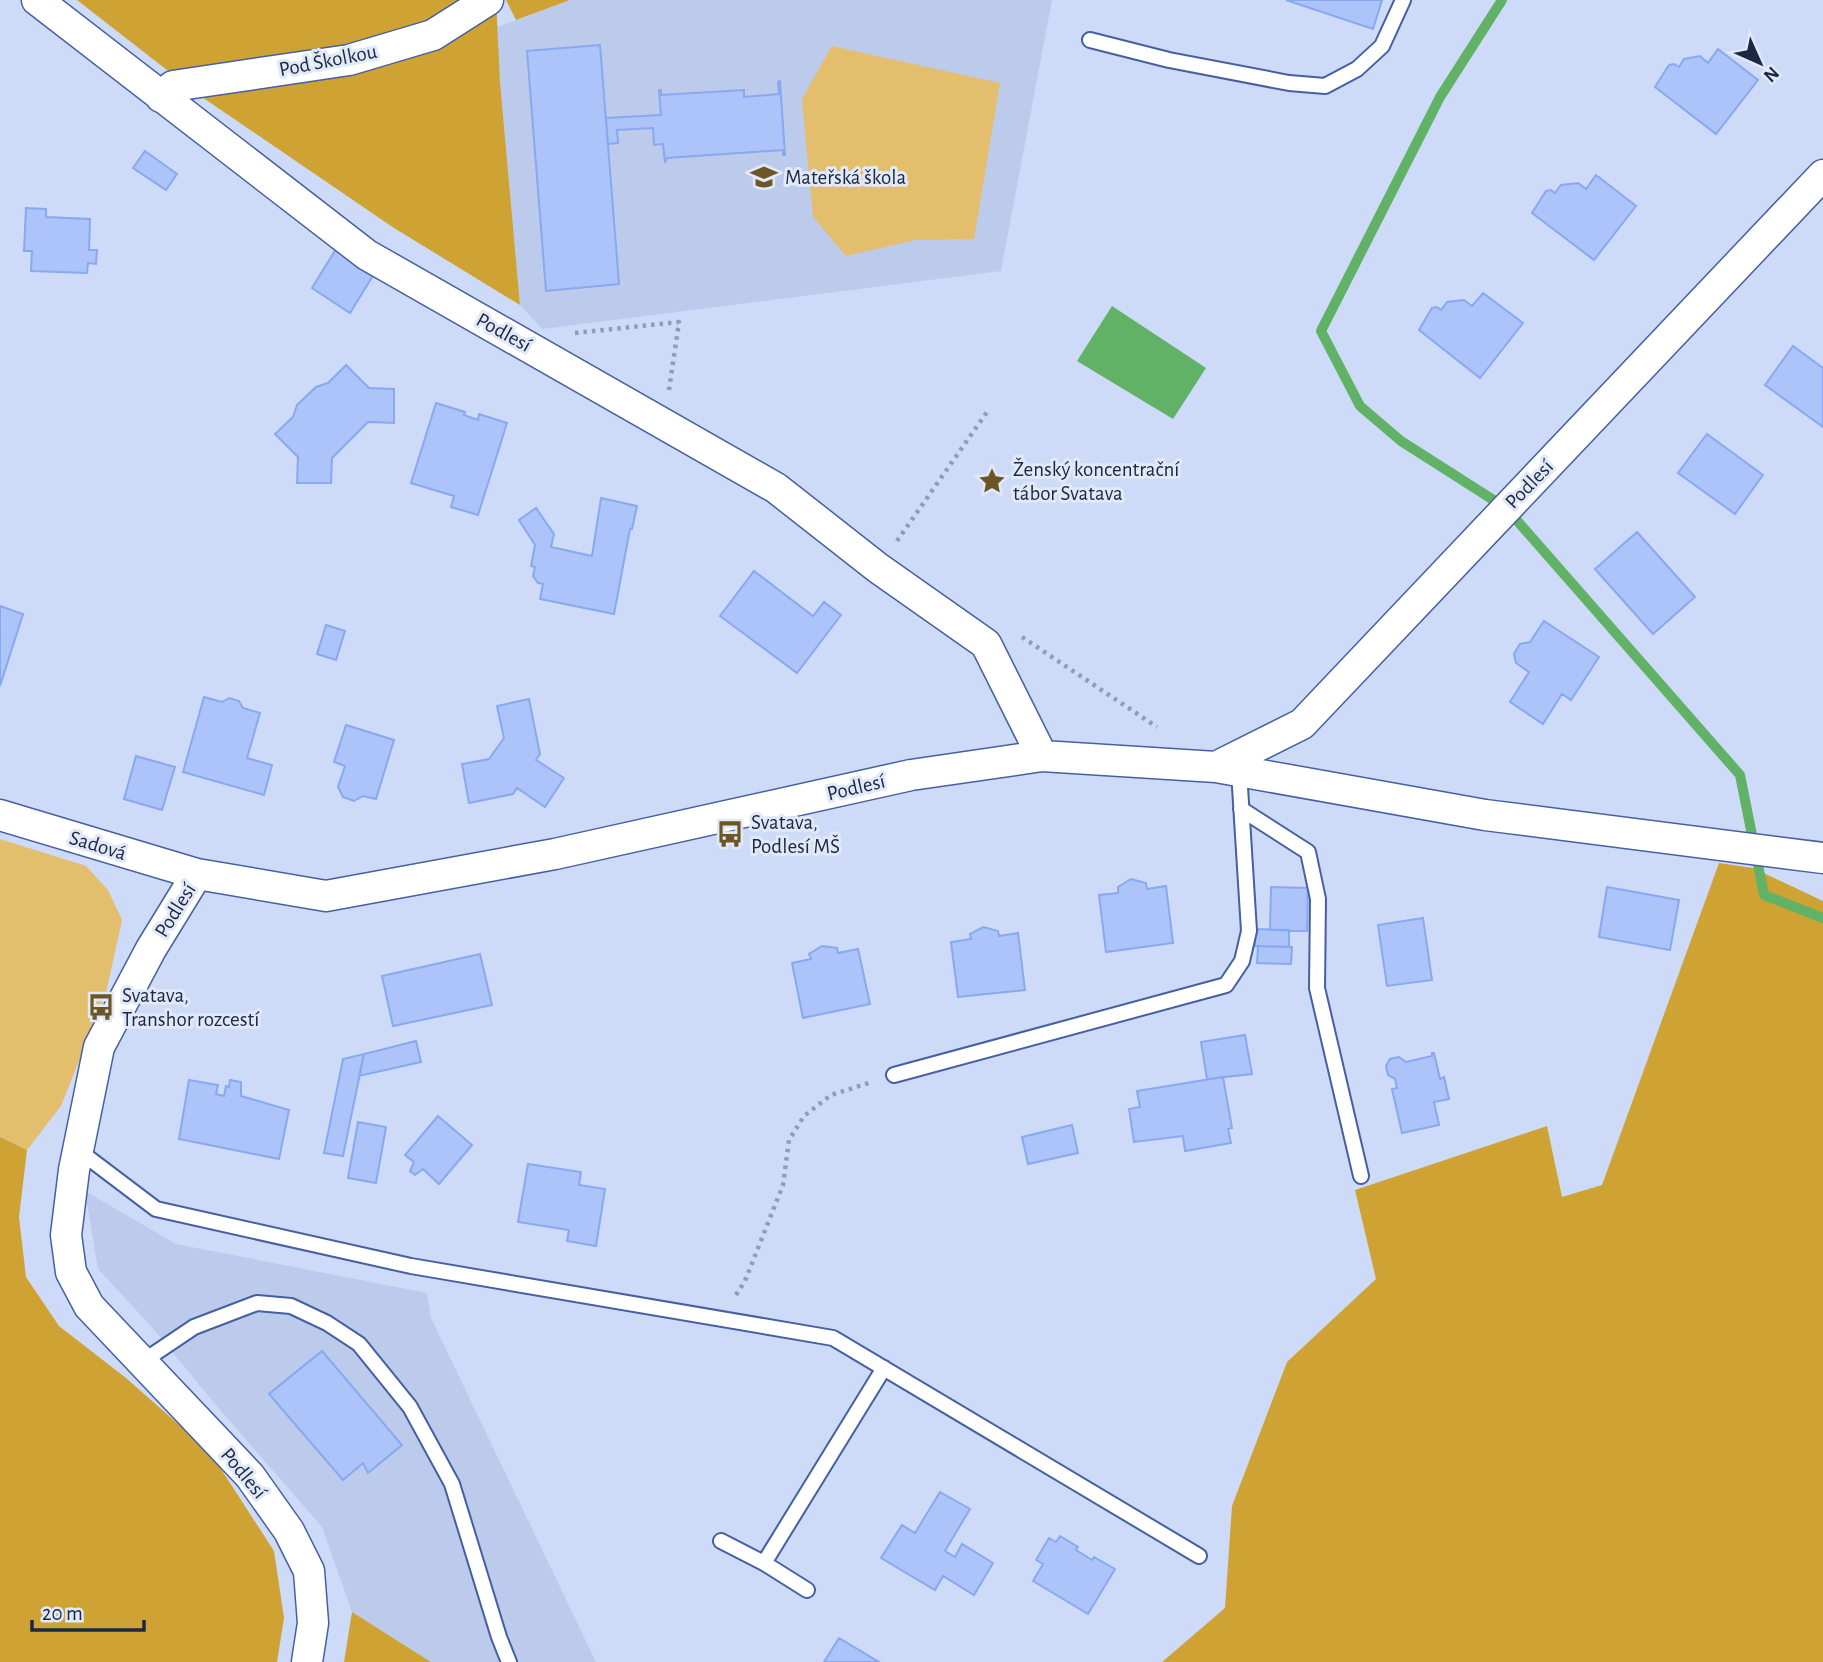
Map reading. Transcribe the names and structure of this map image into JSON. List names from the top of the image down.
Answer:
{
  "streets": {
    "street": ["Pod Školkou", "Podlesí", "Sadová"]
  },
  "crossings": [
    ["Pod Školkou", "Podlesí"],
    ["Podlesí", "Sadová"]
  ],
  "places": {
    "school or university": ["Mateřská škola"],
    "place": ["Ženský koncentrační tábor Svatava"],
    "bus stop": ["Svatava, Podlesí MŠ", "Svatava, Transhor rozcestí"]
  },
  "scale_bar": "20 m",
  "north": "bottom right"
}
